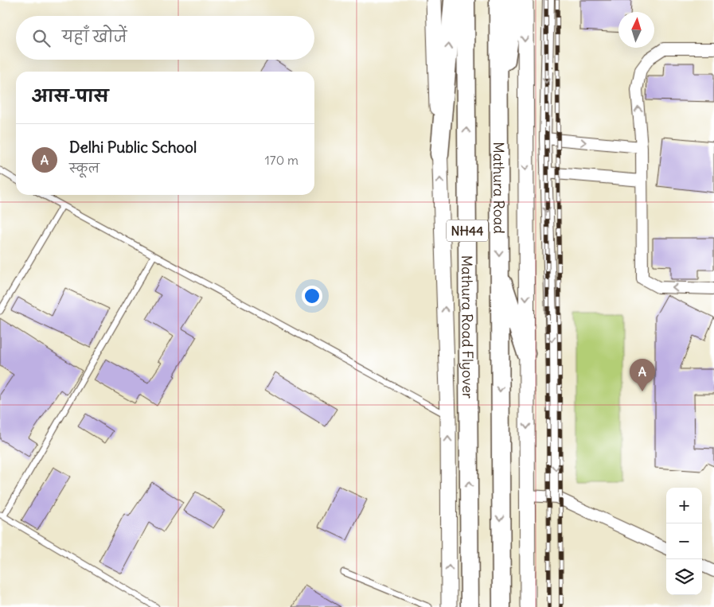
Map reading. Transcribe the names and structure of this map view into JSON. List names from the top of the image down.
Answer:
{
  "streets": {
    "highway": ["Mathura Road", "NH44", "Mathura Road Flyover"]
  },
  "crossings": [
    ["Mathura Road", "NH44"]
  ],
  "north": "top",
  "page": {
    "search": "यहाँ खोजें",
    "heading": "आस-पास",
    "list": [
      {
        "mark": "A",
        "name": "Delhi Public School",
        "note": "स्कूल",
        "value": "170 m"
      }
    ],
    "pins": "A",
    "map_buttons": ["+", "−"]
  }
}
